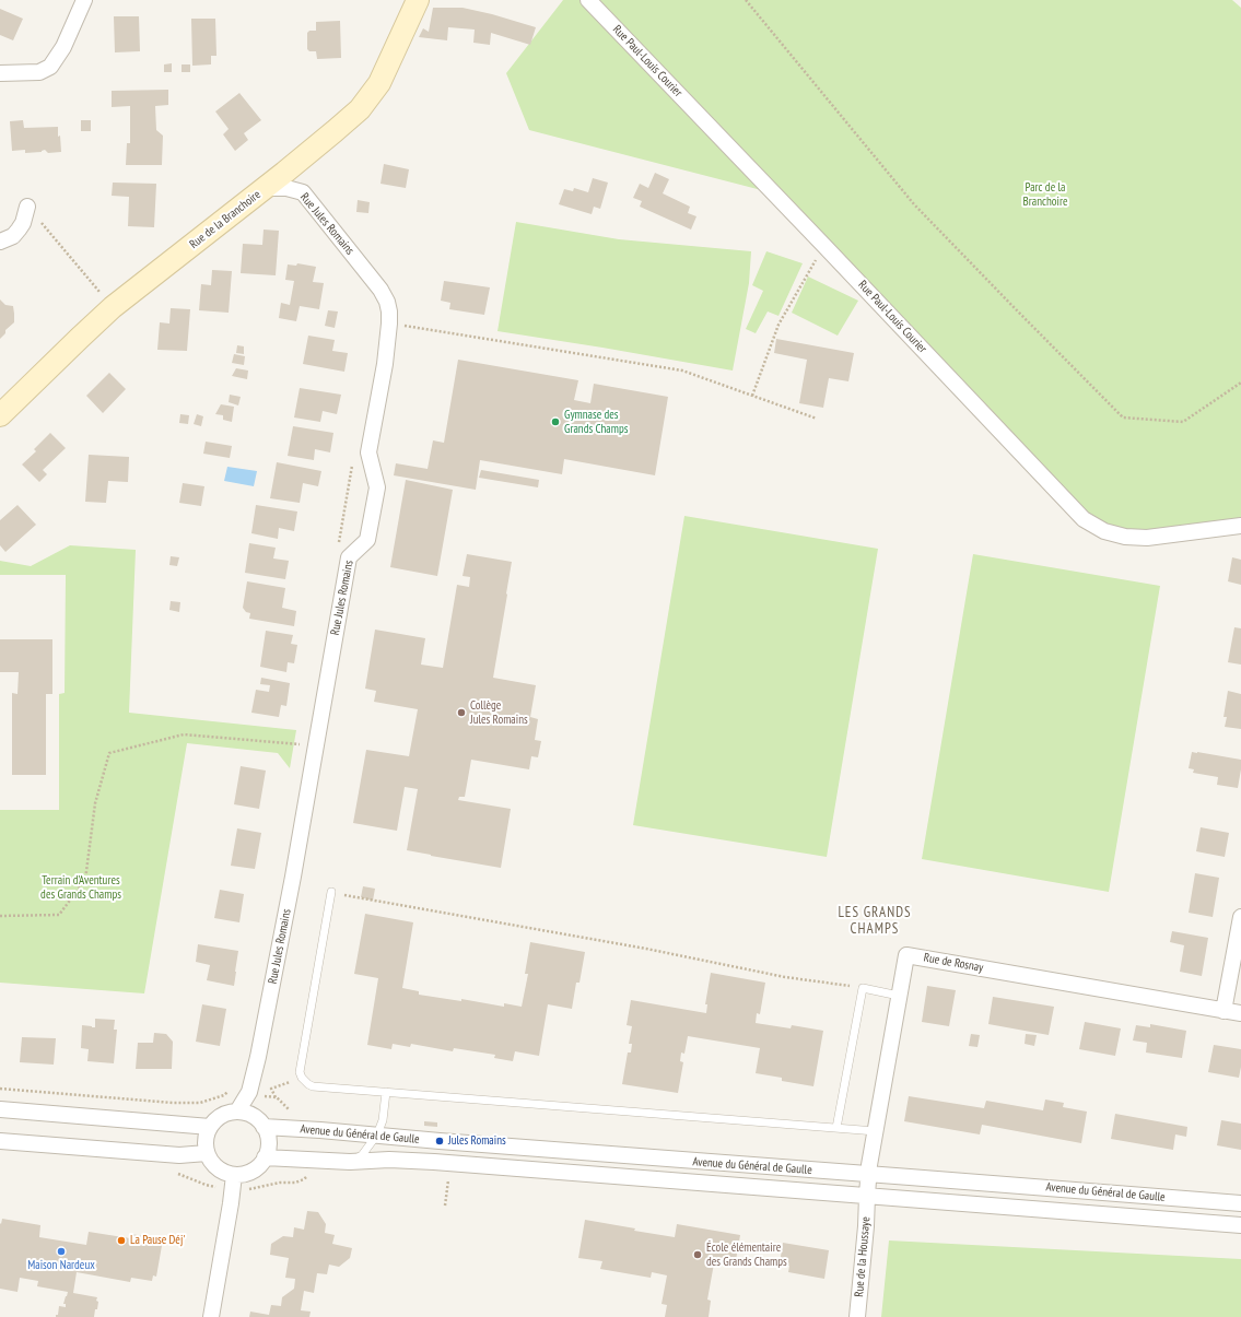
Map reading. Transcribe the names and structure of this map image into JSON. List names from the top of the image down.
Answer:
{
  "streets": {
    "main road": ["Rue de la Branchoire"],
    "street": [
      "Rue Paul-Louis Courier",
      "Rue Jules Romains",
      "Rue de Rosnay",
      "Avenue du Général de Gaulle",
      "Rue de la Houssaye"
    ]
  },
  "crossings": [
    ["Rue de la Branchoire", "Rue Jules Romains"],
    ["Rue Jules Romains", "Avenue du Général de Gaulle"],
    ["Rue de Rosnay", "Avenue du Général de Gaulle"],
    ["Rue de Rosnay", "Rue de la Houssaye"],
    ["Avenue du Général de Gaulle", "Rue de la Houssaye"]
  ],
  "districts": ["LES GRANDS CHAMPS"],
  "parks": ["Parc de la Branchoire", "Terrain d’Aventures des Grands Champs"],
  "places": [
    "Gymnase des Grands Champs",
    "Collège Jules Romains",
    "Jules Romains",
    "La Pause Déj'",
    "Maison Nardeux",
    "École élémentaire des Grands Champs"
  ]
}
